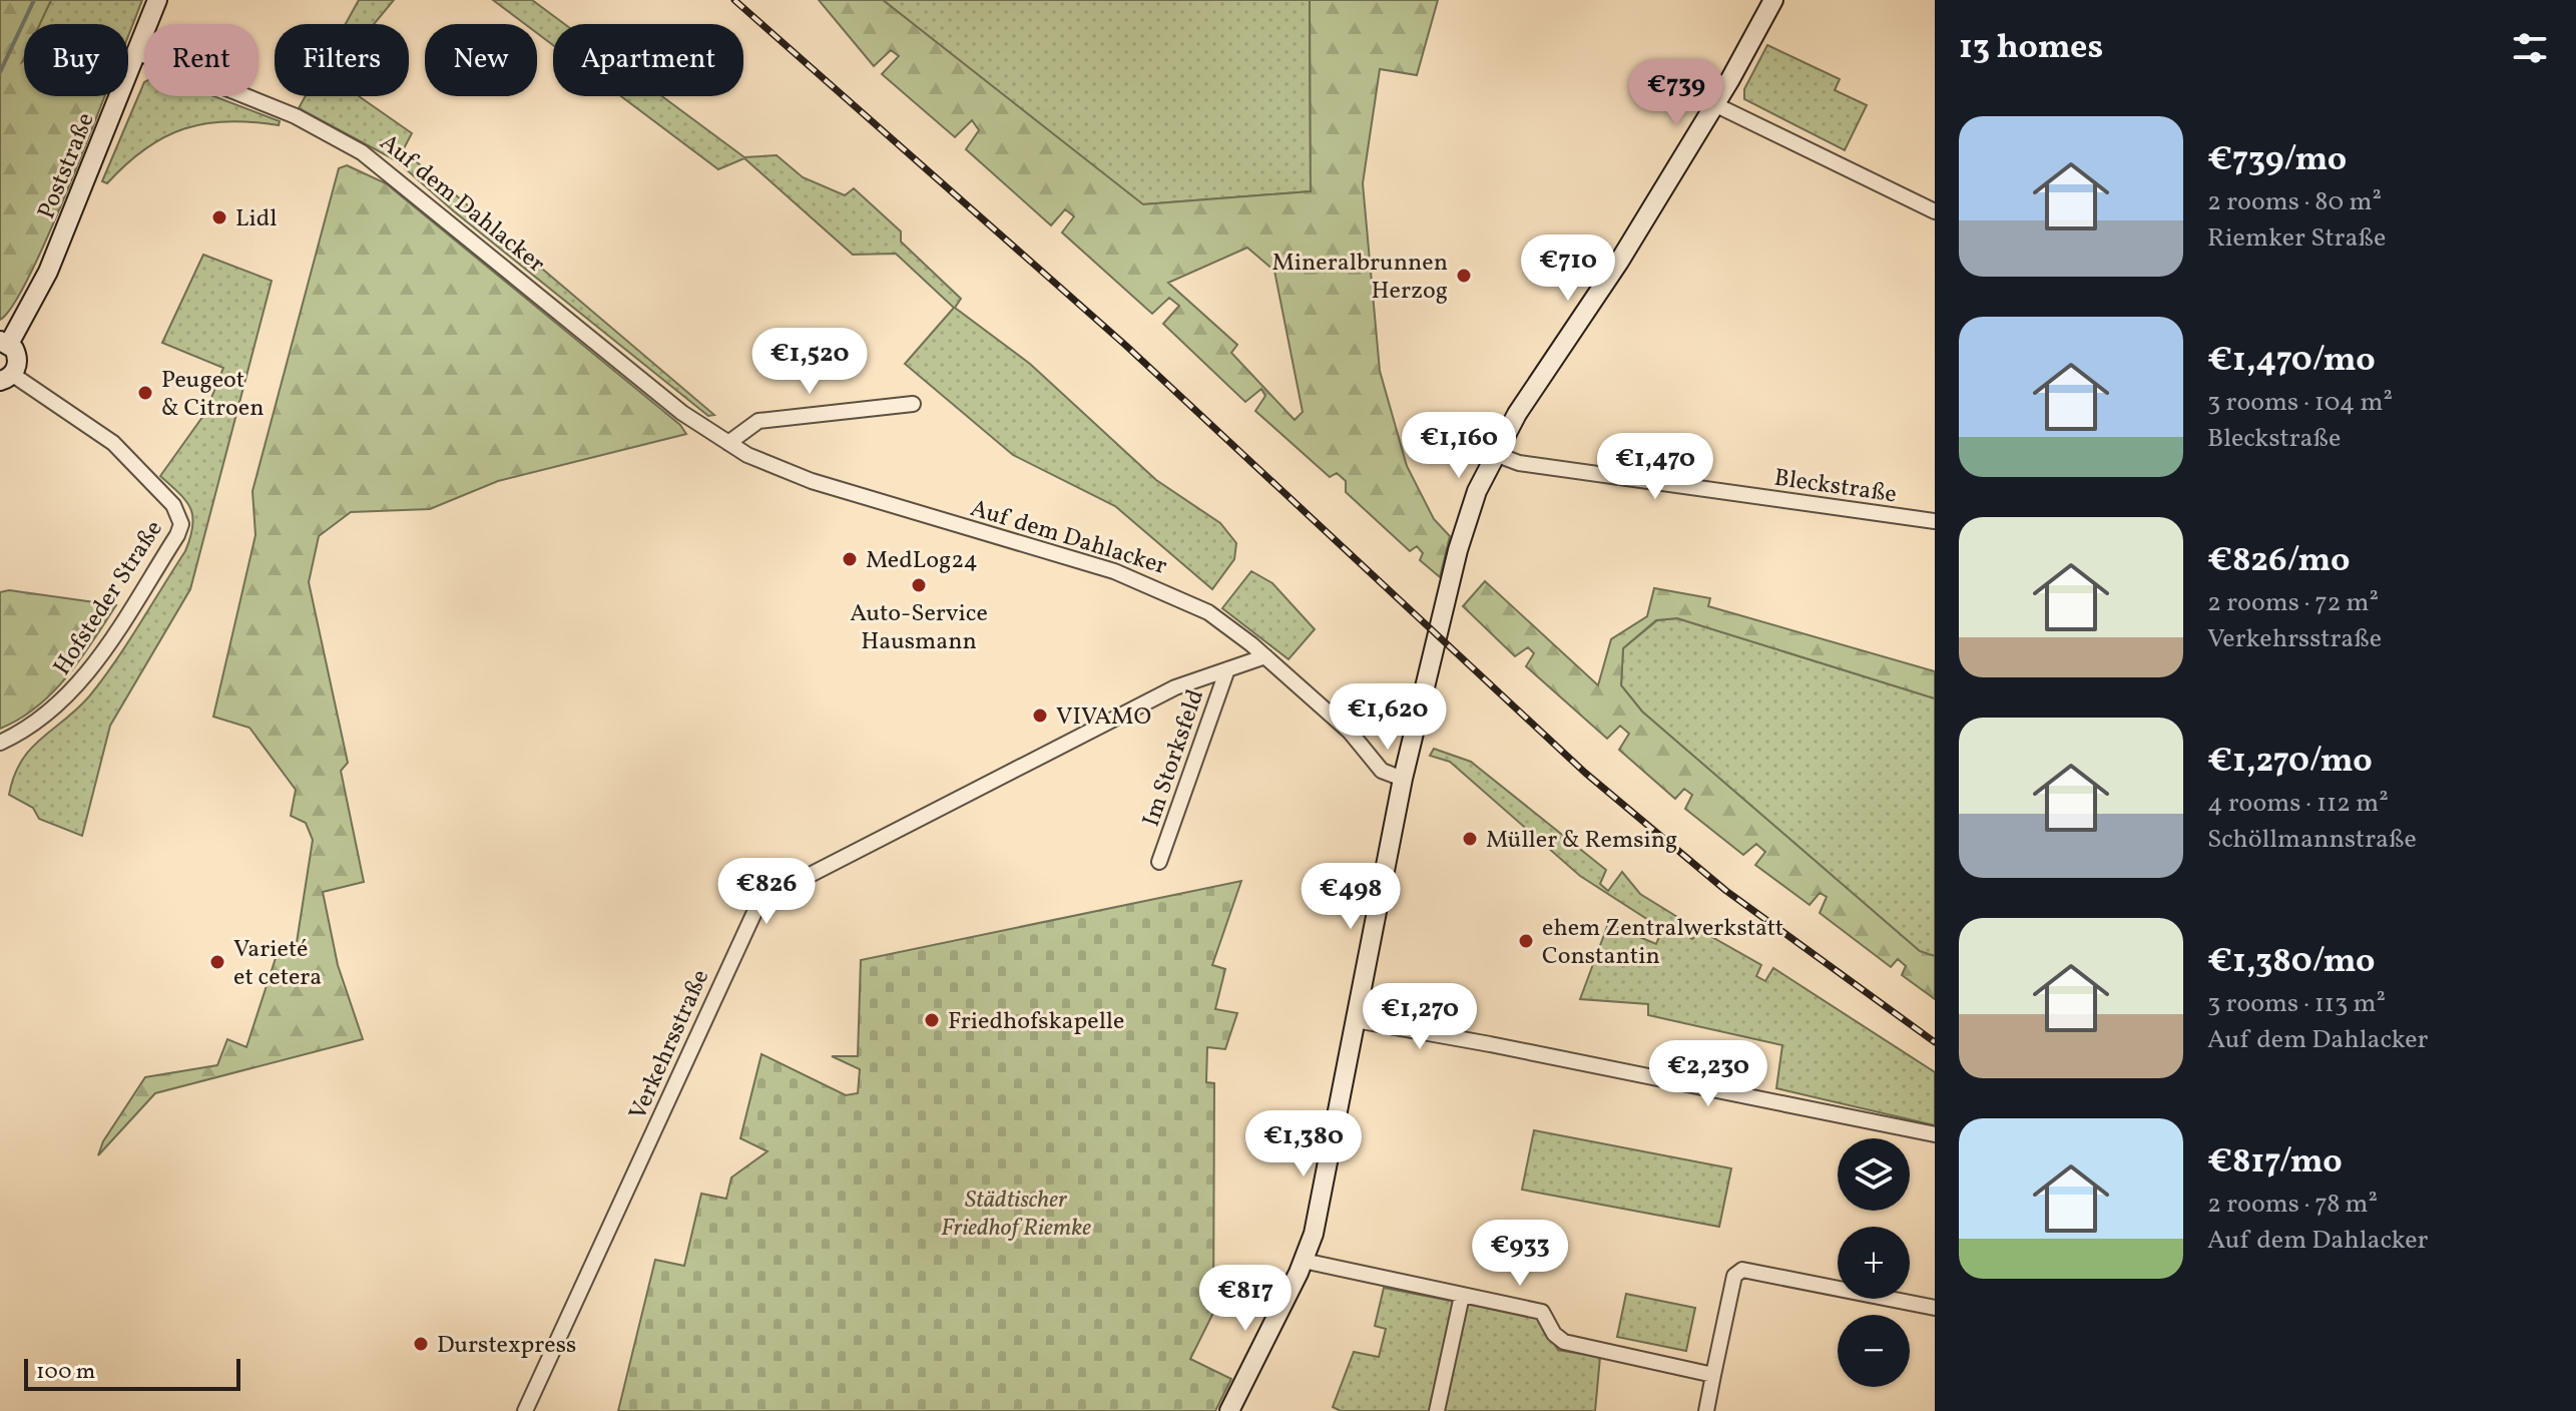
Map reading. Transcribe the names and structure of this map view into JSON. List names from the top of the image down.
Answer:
{
  "streets": {
    "street": [
      "Poststraße",
      "Auf dem Dahlacker",
      "Bleckstraße",
      "Hofsteder Straße",
      "Im Storksfeld",
      "Verkehrsstraße"
    ]
  },
  "crossings": [
    ["Poststraße", "Auf dem Dahlacker"],
    ["Auf dem Dahlacker", "Verkehrsstraße"],
    ["Im Storksfeld", "Verkehrsstraße"]
  ],
  "parks": ["Städtischer Friedhof Riemke"],
  "places": [
    "Lidl",
    "Mineralbrunnen Herzog",
    "Peugeot & Citroen",
    "MedLog24",
    "Auto-Service Hausmann",
    "VIVAMO",
    "Müller & Remsing",
    "ehem Zentralwerkstatt Constantin",
    "Varieté et cetera",
    "Friedhofskapelle",
    "Durstexpress"
  ],
  "scale_bar": "100 m",
  "page": {
    "heading": "13 homes",
    "chip": [
      "Buy",
      "Rent",
      "Filters",
      "New",
      "Apartment"
    ],
    "price": [
      "€739",
      "€710",
      "€1,520",
      "€1,160",
      "€1,470",
      "€1,620",
      "€826",
      "€498",
      "€1,270",
      "€2,230",
      "€1,380",
      "€933",
      "€817"
    ],
    "list": [
      {
        "name": "€739/mo",
        "note": "2 rooms · 80 m² · Riemker Straße"
      },
      {
        "name": "€1,470/mo",
        "note": "3 rooms · 104 m² · Bleckstraße"
      },
      {
        "name": "€826/mo",
        "note": "2 rooms · 72 m² · Verkehrsstraße"
      },
      {
        "name": "€1,270/mo",
        "note": "4 rooms · 112 m² · Schöllmannstraße"
      },
      {
        "name": "€1,380/mo",
        "note": "3 rooms · 113 m² · Auf dem Dahlacker"
      },
      {
        "name": "€817/mo",
        "note": "2 rooms · 78 m² · Auf dem Dahlacker"
      }
    ],
    "map_buttons": ["+", "−"],
    "scale": "100 m"
  }
}
